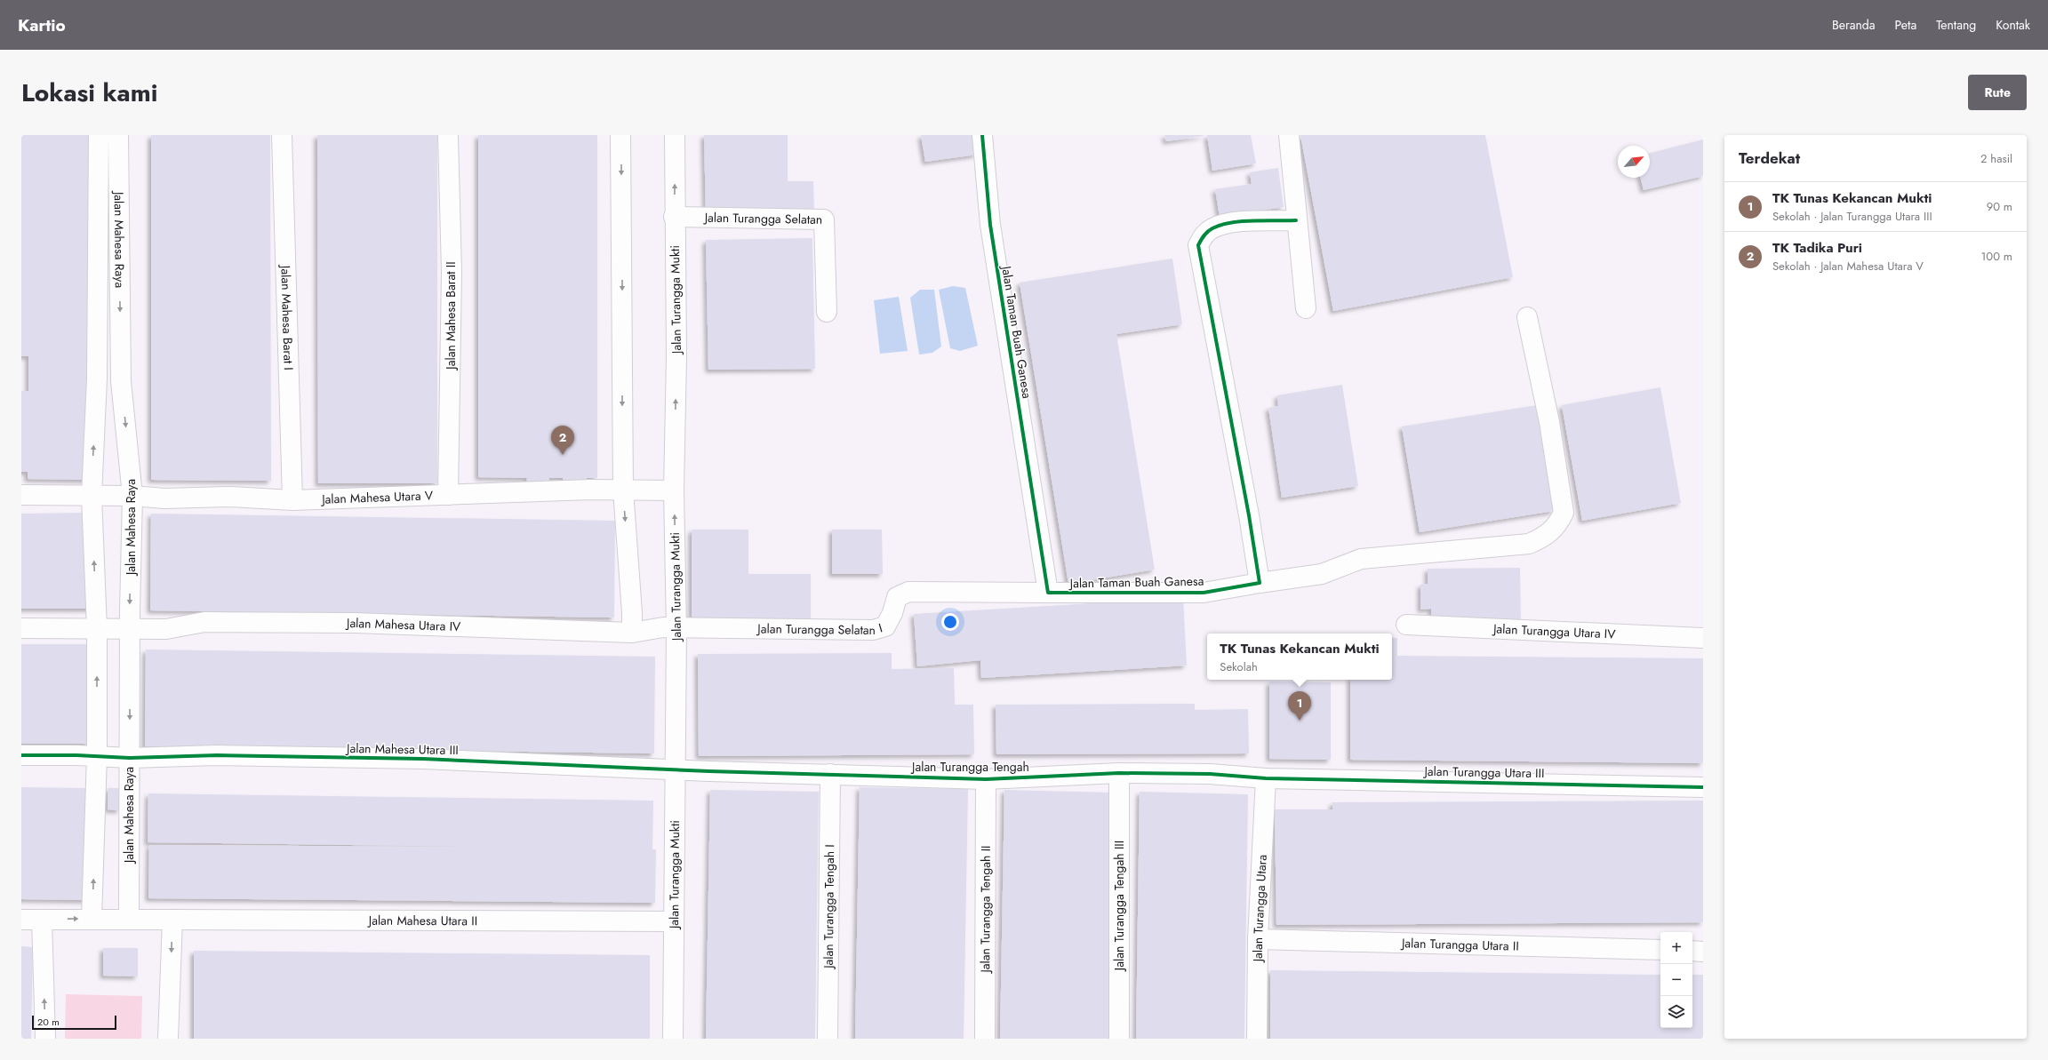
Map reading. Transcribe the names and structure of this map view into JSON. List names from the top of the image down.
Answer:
{
  "streets": {
    "street": [
      "Jalan Turangga Selatan",
      "Jalan Mahesa Raya",
      "Jalan Turangga Mukti",
      "Jalan Mahesa Barat II",
      "Jalan Mahesa Barat I",
      "Jalan Taman Buah Ganesa",
      "Jalan Mahesa Utara V",
      "Jalan Mahesa Utara IV",
      "Jalan Turangga Selatan I",
      "Jalan Turangga Utara IV",
      "Jalan Mahesa Utara III",
      "Jalan Turangga Tengah",
      "Jalan Turangga Utara III",
      "Jalan Turangga Tengah III",
      "Jalan Turangga Tengah I",
      "Jalan Turangga Tengah II",
      "Jalan Turangga Utara",
      "Jalan Mahesa Utara II",
      "Jalan Turangga Utara II"
    ]
  },
  "crossings": [
    ["Jalan Turangga Selatan", "Jalan Turangga Mukti"],
    ["Jalan Mahesa Raya", "Jalan Mahesa Utara V"],
    ["Jalan Mahesa Raya", "Jalan Mahesa Utara IV"],
    ["Jalan Mahesa Raya", "Jalan Mahesa Utara III"],
    ["Jalan Turangga Mukti", "Jalan Mahesa Utara V"],
    ["Jalan Turangga Mukti", "Jalan Mahesa Utara IV"],
    ["Jalan Turangga Mukti", "Jalan Turangga Selatan I"],
    ["Jalan Turangga Mukti", "Jalan Mahesa Utara III"],
    ["Jalan Turangga Mukti", "Jalan Turangga Tengah"],
    ["Jalan Turangga Mukti", "Jalan Mahesa Utara II"],
    ["Jalan Mahesa Barat II", "Jalan Mahesa Utara V"],
    ["Jalan Mahesa Barat I", "Jalan Mahesa Utara V"],
    ["Jalan Taman Buah Ganesa", "Jalan Turangga Selatan I"],
    ["Jalan Mahesa Utara IV", "Jalan Turangga Selatan I"],
    ["Jalan Mahesa Utara III", "Jalan Turangga Tengah"],
    ["Jalan Turangga Tengah", "Jalan Turangga Utara III"],
    ["Jalan Turangga Tengah", "Jalan Turangga Tengah III"],
    ["Jalan Turangga Tengah", "Jalan Turangga Tengah I"],
    ["Jalan Turangga Tengah", "Jalan Turangga Tengah II"],
    ["Jalan Turangga Tengah", "Jalan Turangga Utara"],
    ["Jalan Turangga Utara III", "Jalan Turangga Utara"],
    ["Jalan Turangga Utara", "Jalan Turangga Utara II"]
  ],
  "scale_bar": "20 m",
  "north": "top right",
  "page": {
    "header": "Kartio",
    "nav": [
      "Beranda",
      "Peta",
      "Tentang",
      "Kontak"
    ],
    "title": "Lokasi kami",
    "buttons": "Rute",
    "heading": ["Terdekat", "2 hasil"],
    "list": [
      {
        "mark": "1",
        "name": "TK Tunas Kekancan Mukti",
        "note": "Sekolah · Jalan Turangga Utara III",
        "value": "90 m"
      },
      {
        "mark": "2",
        "name": "TK Tadika Puri",
        "note": "Sekolah · Jalan Mahesa Utara V",
        "value": "100 m"
      }
    ],
    "pins": ["2", "1"],
    "popup": ["TK Tunas Kekancan Mukti", "Sekolah"],
    "map_buttons": ["+", "−"],
    "scale": "20 m"
  }
}
